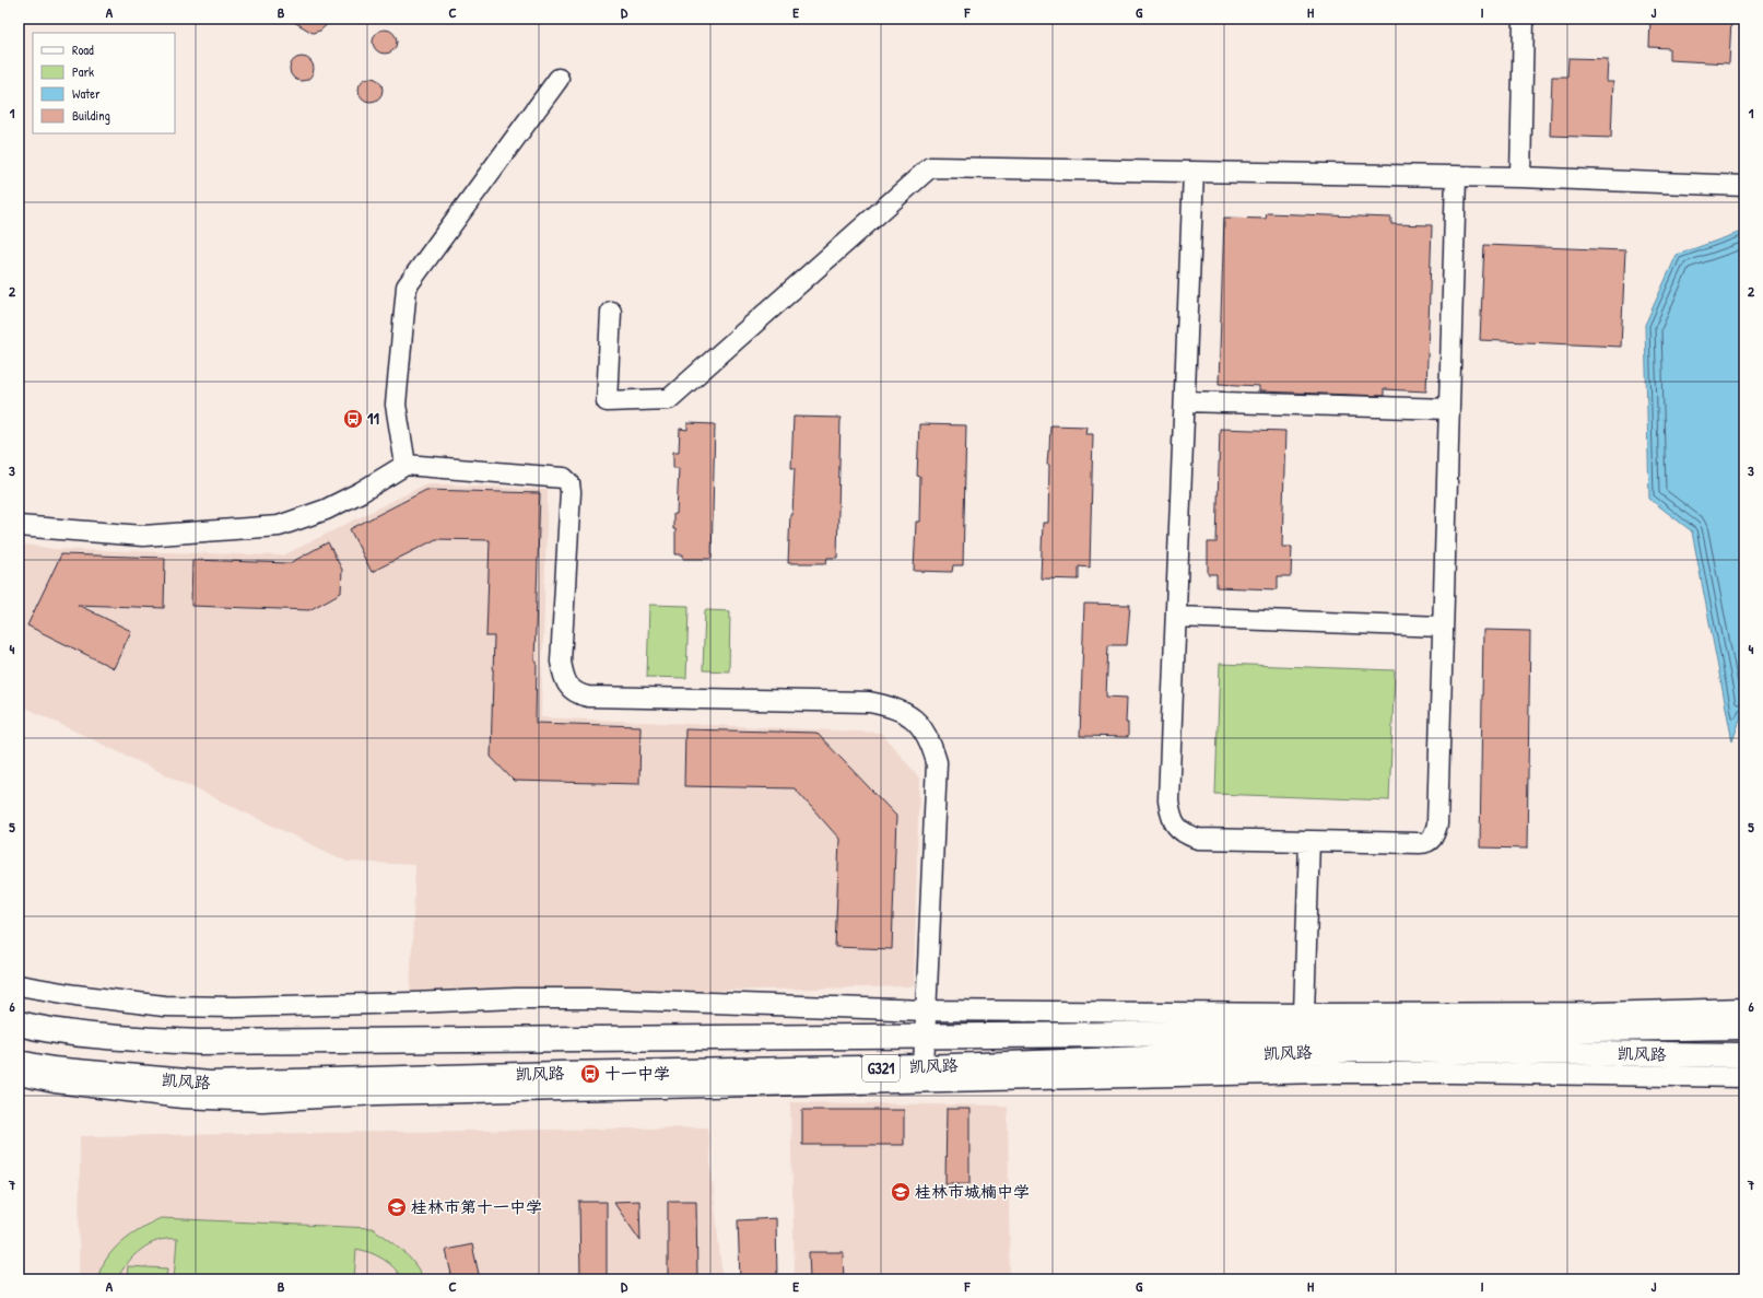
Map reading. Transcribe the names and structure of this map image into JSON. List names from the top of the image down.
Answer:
{
  "streets": {
    "highway": ["凯风路", "G321"]
  },
  "places": {
    "bus stop": ["11", "十一中学"],
    "school or university": ["桂林市城楠中学", "桂林市第十一中学"]
  },
  "legend": [
    "Road",
    "Park",
    "Water",
    "Building"
  ],
  "grid": {
    "columns": [
      "A",
      "B",
      "C",
      "D",
      "E",
      "F",
      "G",
      "H",
      "I",
      "J"
    ],
    "rows": [
      "1",
      "2",
      "3",
      "4",
      "5",
      "6",
      "7"
    ]
  }
}
